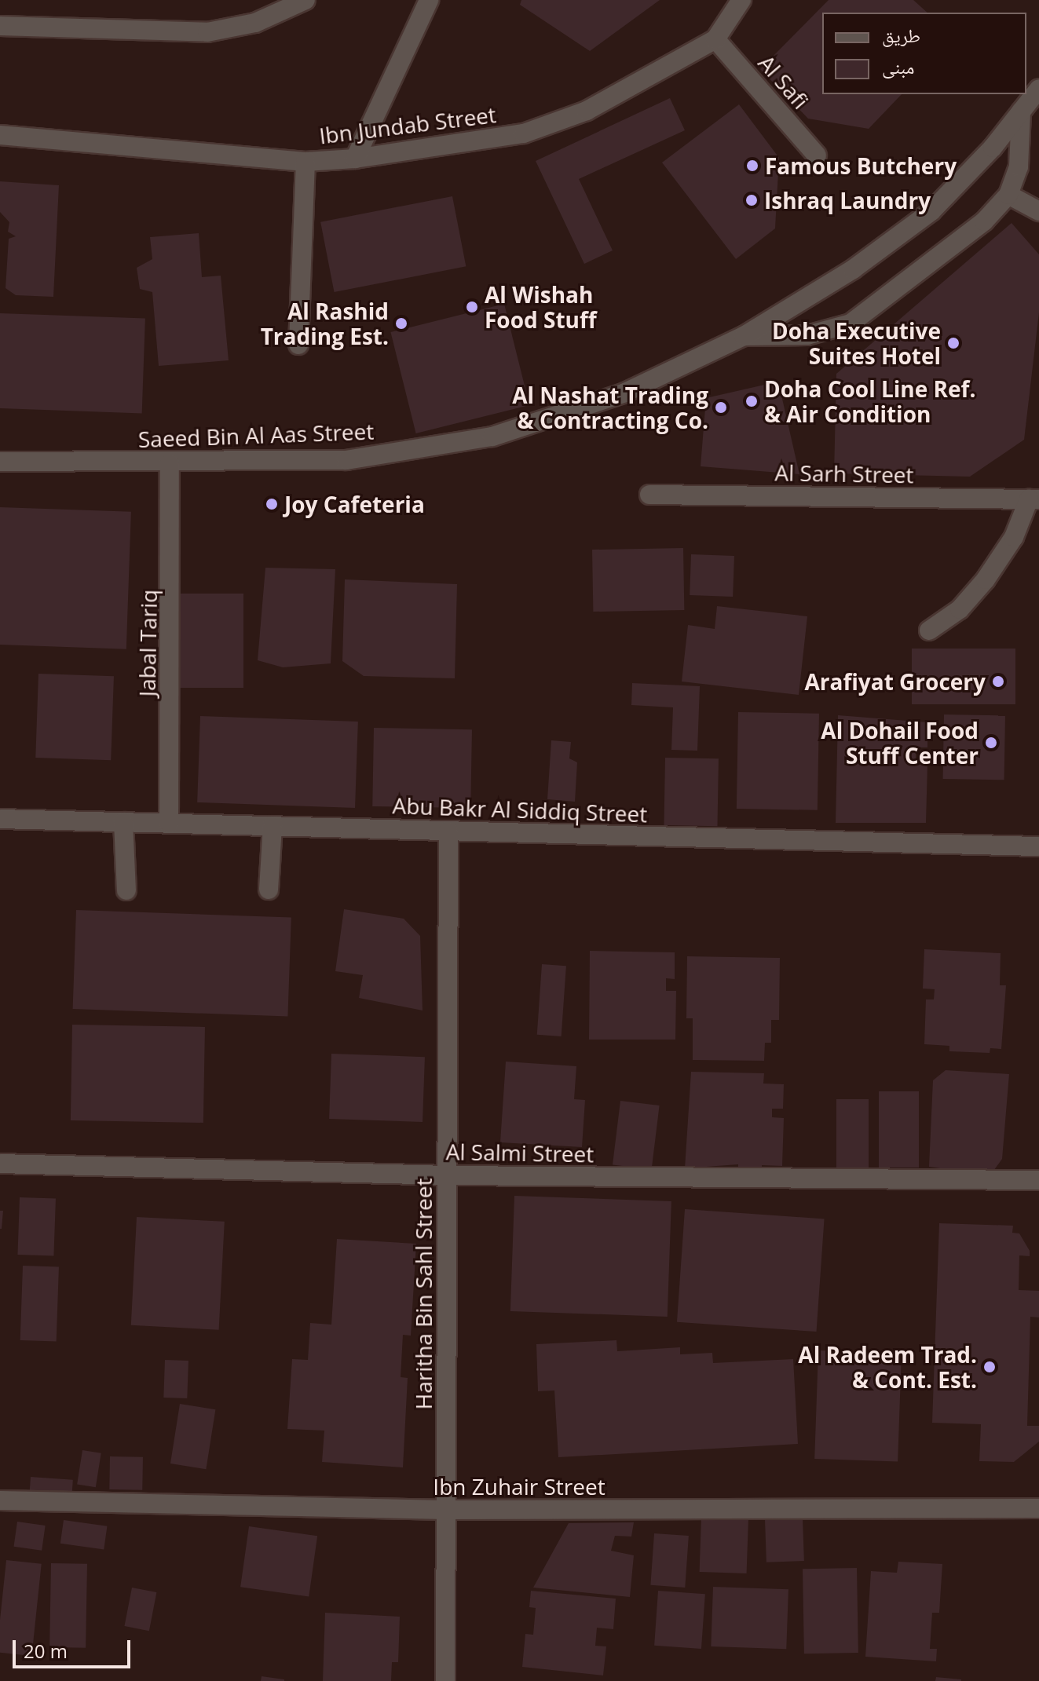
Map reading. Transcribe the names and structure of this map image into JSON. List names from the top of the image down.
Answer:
{
  "streets": {
    "street": [
      "Al Safi",
      "Ibn Jundab Street",
      "Saeed Bin Al Aas Street",
      "Al Sarh Street",
      "Jabal Tariq",
      "Abu Bakr Al Siddiq Street",
      "Al Salmi Street",
      "Haritha Bin Sahl Street",
      "Ibn Zuhair Street"
    ]
  },
  "crossings": [
    ["Al Safi", "Ibn Jundab Street"],
    ["Saeed Bin Al Aas Street", "Jabal Tariq"],
    ["Jabal Tariq", "Abu Bakr Al Siddiq Street"],
    ["Abu Bakr Al Siddiq Street", "Haritha Bin Sahl Street"],
    ["Al Salmi Street", "Haritha Bin Sahl Street"],
    ["Haritha Bin Sahl Street", "Ibn Zuhair Street"]
  ],
  "places": [
    "Famous Butchery",
    "Ishraq Laundry",
    "Al Wishah Food Stuff",
    "Al Rashid Trading Est.",
    "Doha Executive Suites Hotel",
    "Doha Cool Line Ref. & Air Condition",
    "Al Nashat Trading & Contracting Co.",
    "Joy Cafeteria",
    "Arafiyat Grocery",
    "Al Dohail Food Stuff Center",
    "Al Radeem Trad. & Cont. Est."
  ],
  "legend": ["طريق", "مبنى"],
  "scale_bar": "20 m"
}
